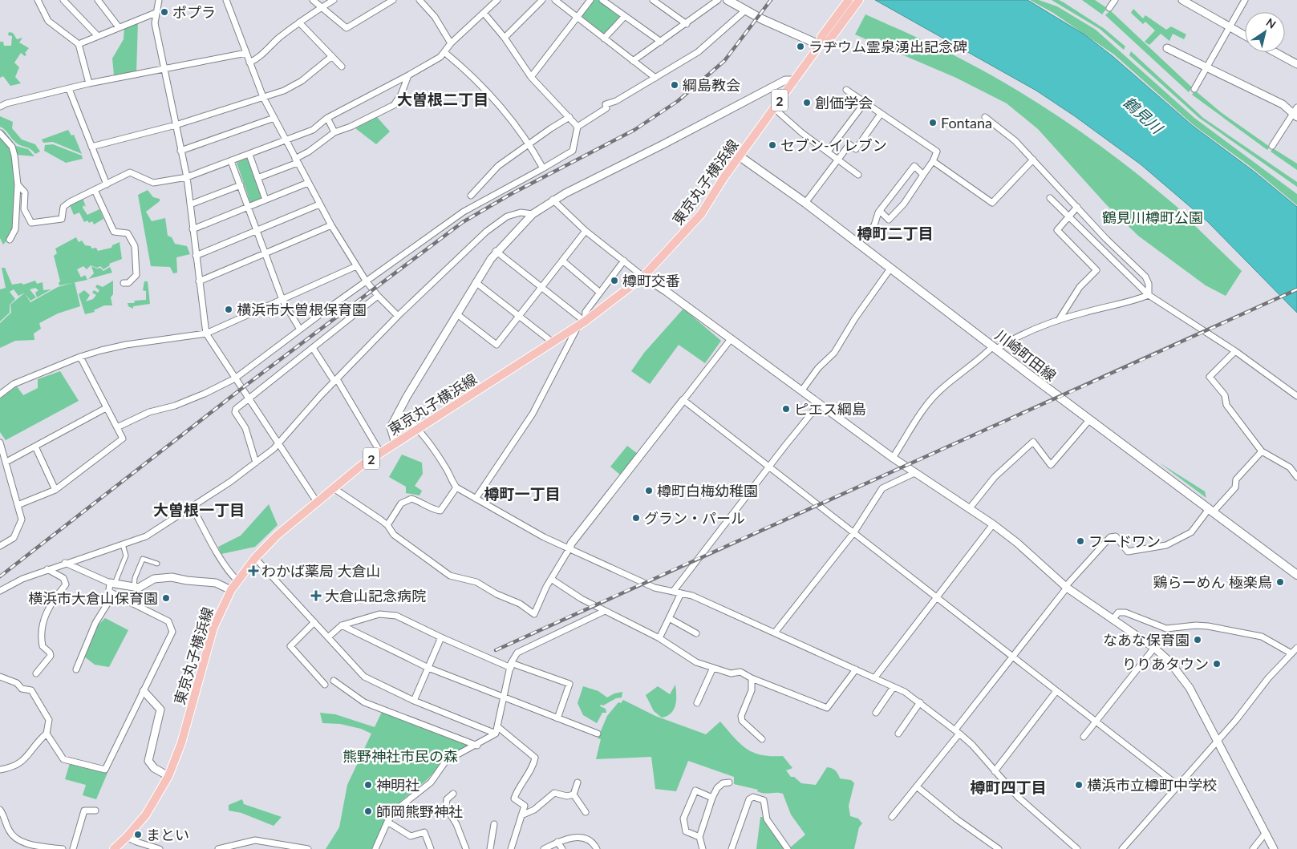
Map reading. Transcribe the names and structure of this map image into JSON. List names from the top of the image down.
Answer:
{
  "streets": {
    "main road": ["2", "東京丸子横浜線", "川崎町田線"]
  },
  "crossings": [
    ["東京丸子横浜線", "川崎町田線"]
  ],
  "districts": [
    "大曽根二丁目",
    "樽町二丁目",
    "樽町一丁目",
    "大曽根一丁目",
    "樽町四丁目"
  ],
  "water": ["鶴見川"],
  "parks": ["鶴見川樽町公園", "熊野神社市民の森"],
  "places": {
    "other": [
      "ポプラ",
      "ラヂウム霊泉湧出記念碑",
      "綱島教会",
      "創価学会",
      "Fontana",
      "セブン-イレブン",
      "樽町交番",
      "横浜市大曽根保育園",
      "ピエス綱島",
      "樽町白梅幼稚園",
      "グラン・パール",
      "フードワン",
      "鶏らーめん 極楽鳥",
      "横浜市大倉山保育園",
      "なあな保育園",
      "りりあタウン",
      "神明社",
      "横浜市立樽町中学校",
      "師岡熊野神社",
      "まとい"
    ],
    "health": ["わかば薬局 大倉山", "大倉山記念病院"]
  },
  "north": "top right"
}
